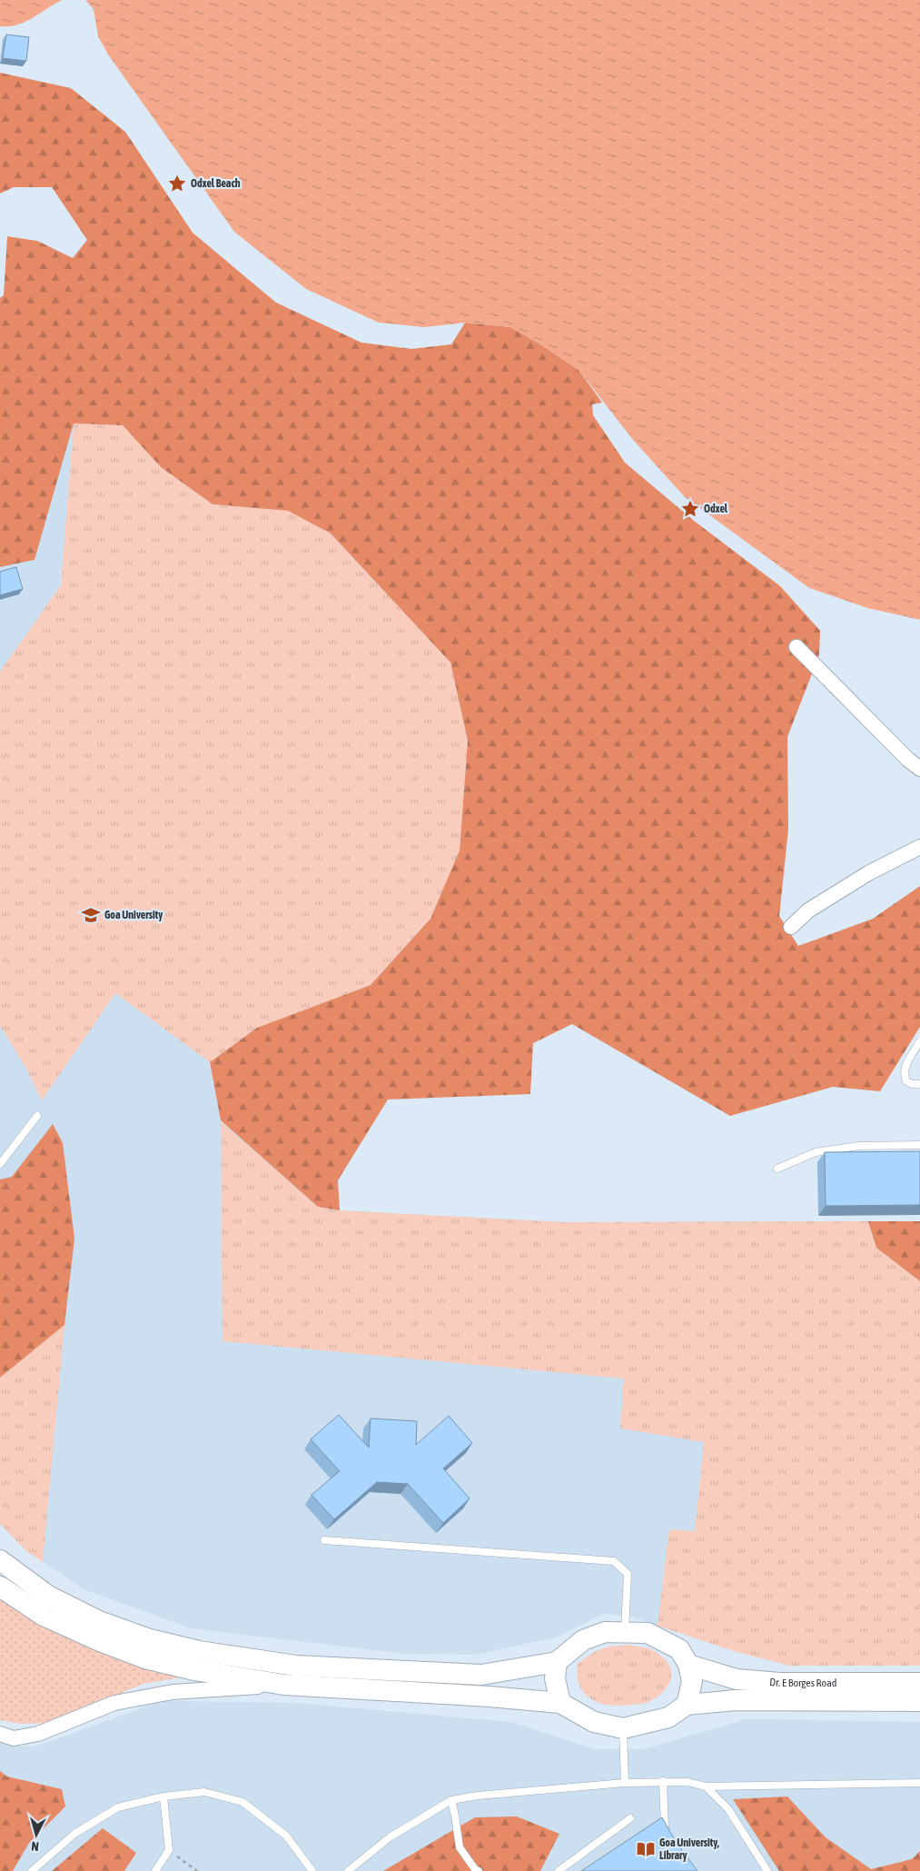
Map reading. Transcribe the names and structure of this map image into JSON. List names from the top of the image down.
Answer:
{
  "streets": {
    "main road": ["Dr. E Borges Road"]
  },
  "places": {
    "place": ["Odxel Beach", "Odxel"],
    "school or university": ["Goa University"],
    "library": ["Goa University, Library"]
  },
  "north": "bottom"
}
